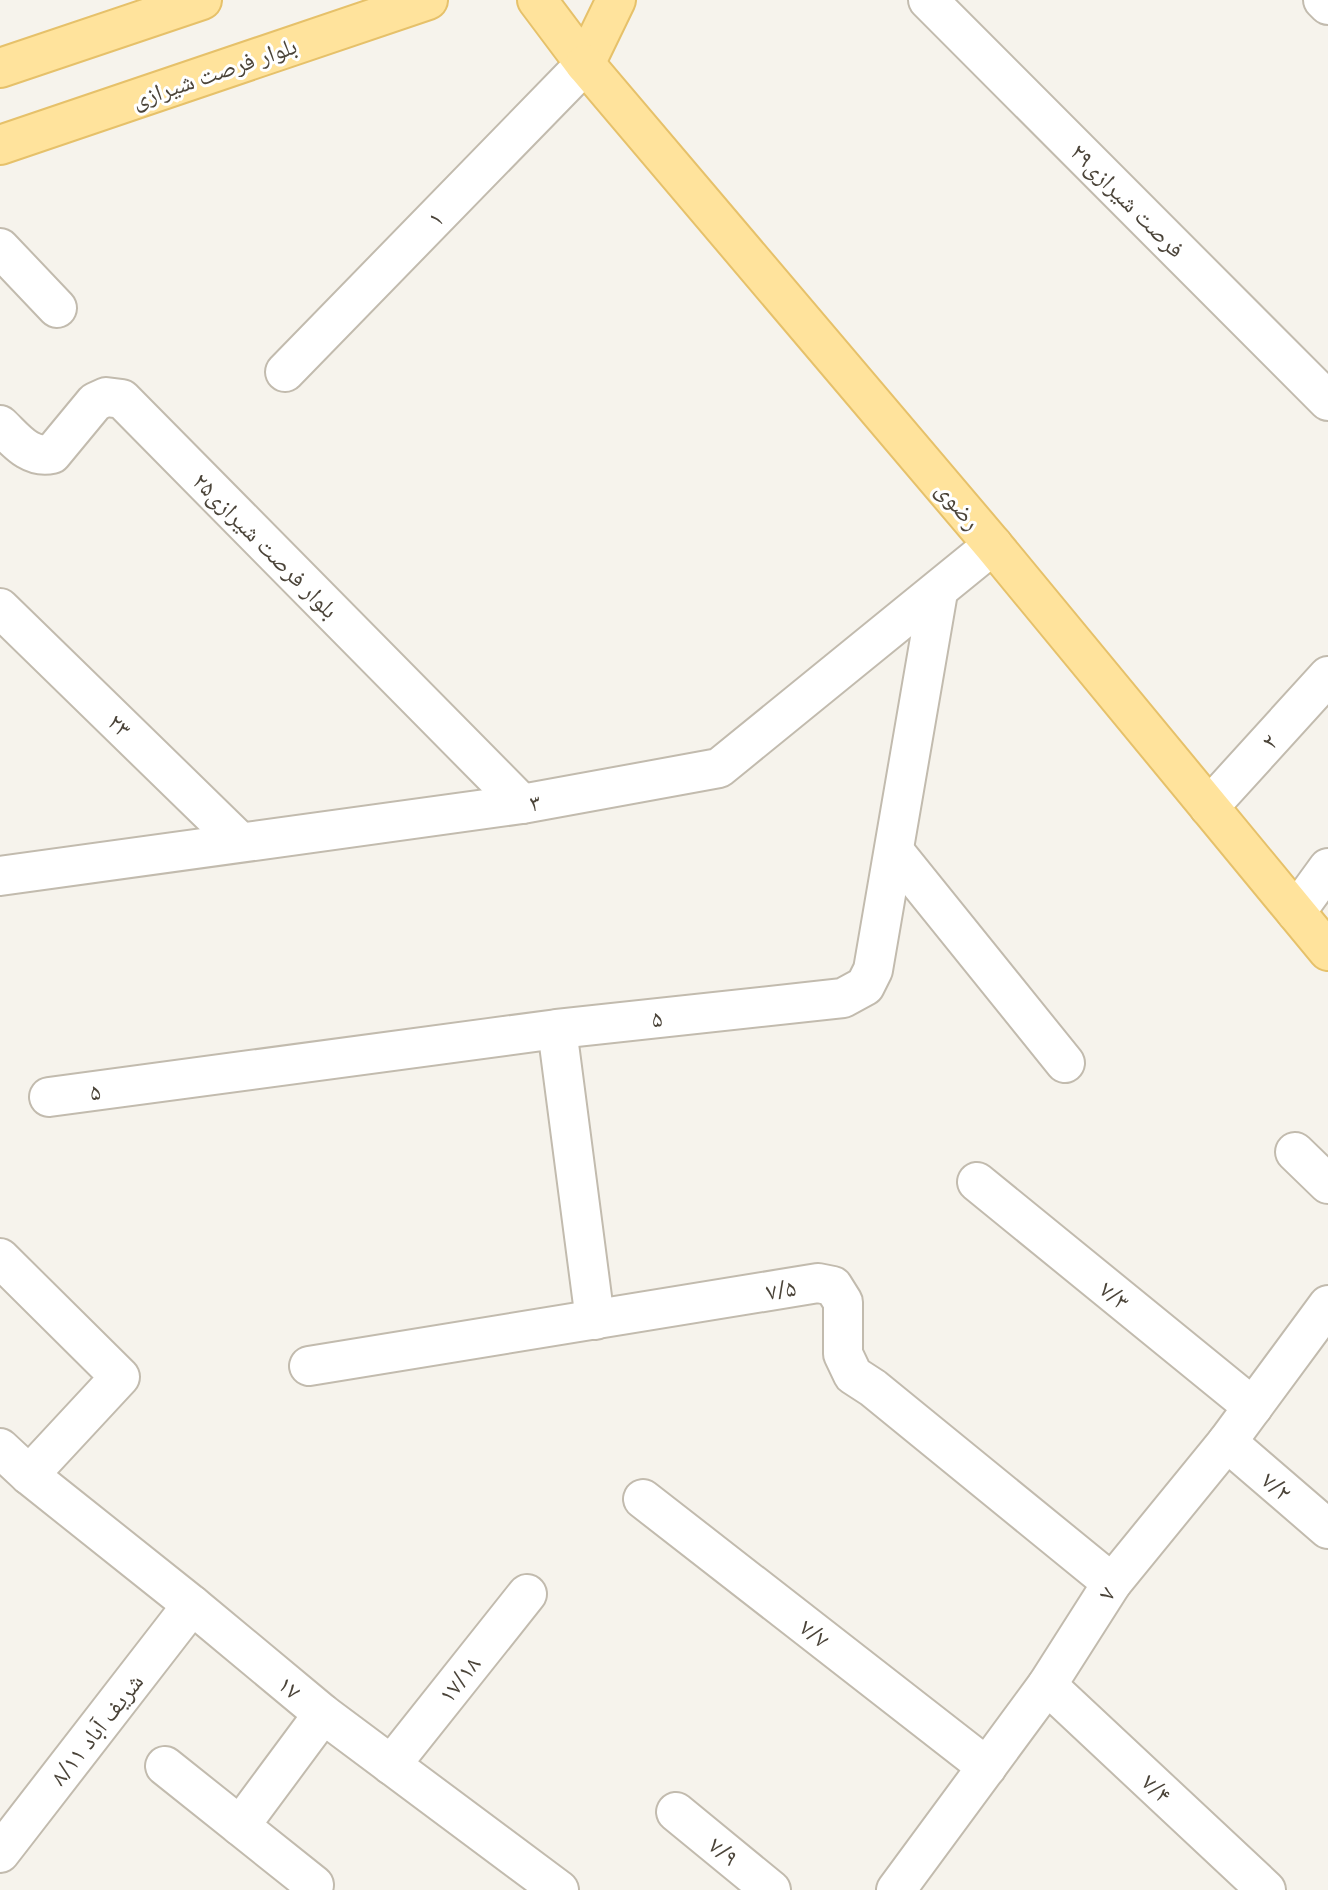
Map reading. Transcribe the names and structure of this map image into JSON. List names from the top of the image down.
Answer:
{
  "streets": {
    "main road": ["بلوار فرصت شیرازی", "رضوی"],
    "street": [
      "فرصت شیرازی۲۹",
      "۱",
      "بلوار فرصت شیرازی۲۵",
      "۲۳",
      "۲",
      "۳",
      "۵",
      "۷/۵",
      "۷/۳",
      "۷/۲",
      "۷",
      "۷/۷",
      "۱۷/۱۸",
      "۱۷",
      "شریف آباد ۸/۱۱",
      "۷/۴",
      "۷/۹"
    ]
  },
  "crossings": [
    ["۱", "رضوی"],
    ["رضوی", "۲"],
    ["رضوی", "۳"],
    ["بلوار فرصت شیرازی۲۵", "۳"],
    ["۲۳", "۳"],
    ["۳", "۵"],
    ["۷/۵", "۷"],
    ["۷/۳", "۷"],
    ["۷/۲", "۷"],
    ["۷", "۷/۷"],
    ["۷", "۷/۴"],
    ["۱۷/۱۸", "۱۷"],
    ["۱۷", "شریف آباد ۸/۱۱"]
  ]
}
